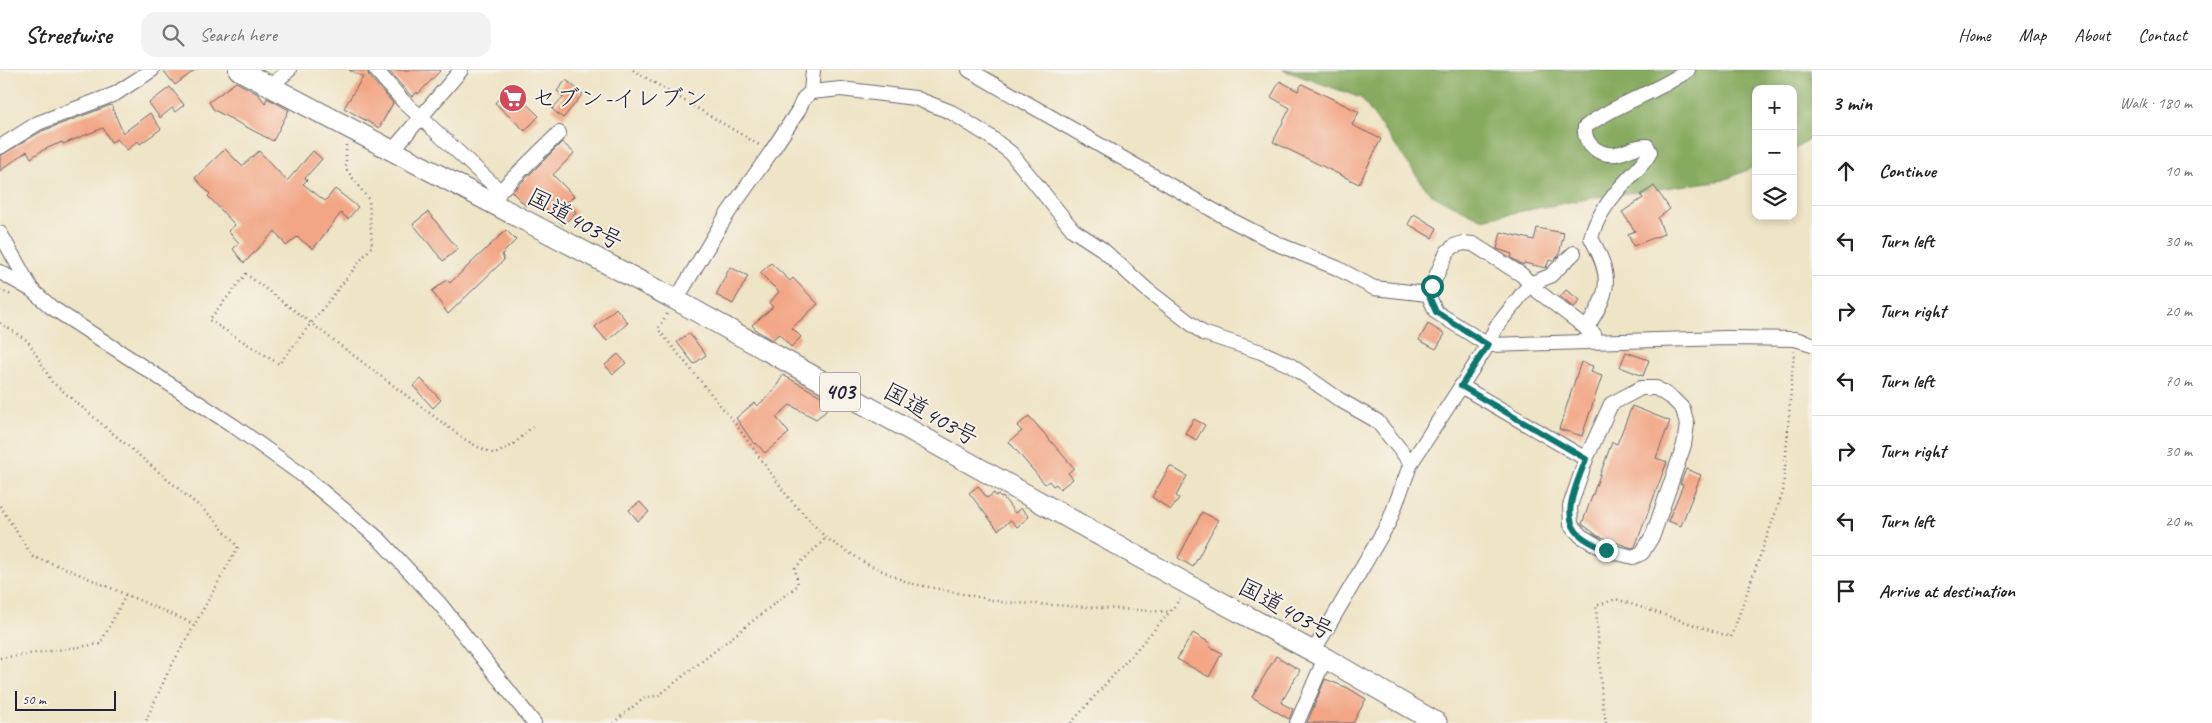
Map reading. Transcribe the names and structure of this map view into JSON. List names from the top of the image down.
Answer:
{
  "streets": {
    "highway": ["国道403号", "403"]
  },
  "places": {
    "supermarket": ["セブン-イレブン"]
  },
  "scale_bar": "50 m",
  "page": {
    "header": "Streetwise",
    "search": "Search here",
    "nav": [
      "Home",
      "Map",
      "About",
      "Contact"
    ],
    "heading": ["3 min", "Walk · 180 m"],
    "map_buttons": ["+", "−"],
    "list": [
      ["Continue", "10 m"],
      ["Turn left", "30 m"],
      ["Turn right", "20 m"],
      ["Turn left", "70 m"],
      ["Turn right", "30 m"],
      ["Turn left", "20 m"],
      "Arrive at destination"
    ],
    "scale": "50 m"
  }
}
